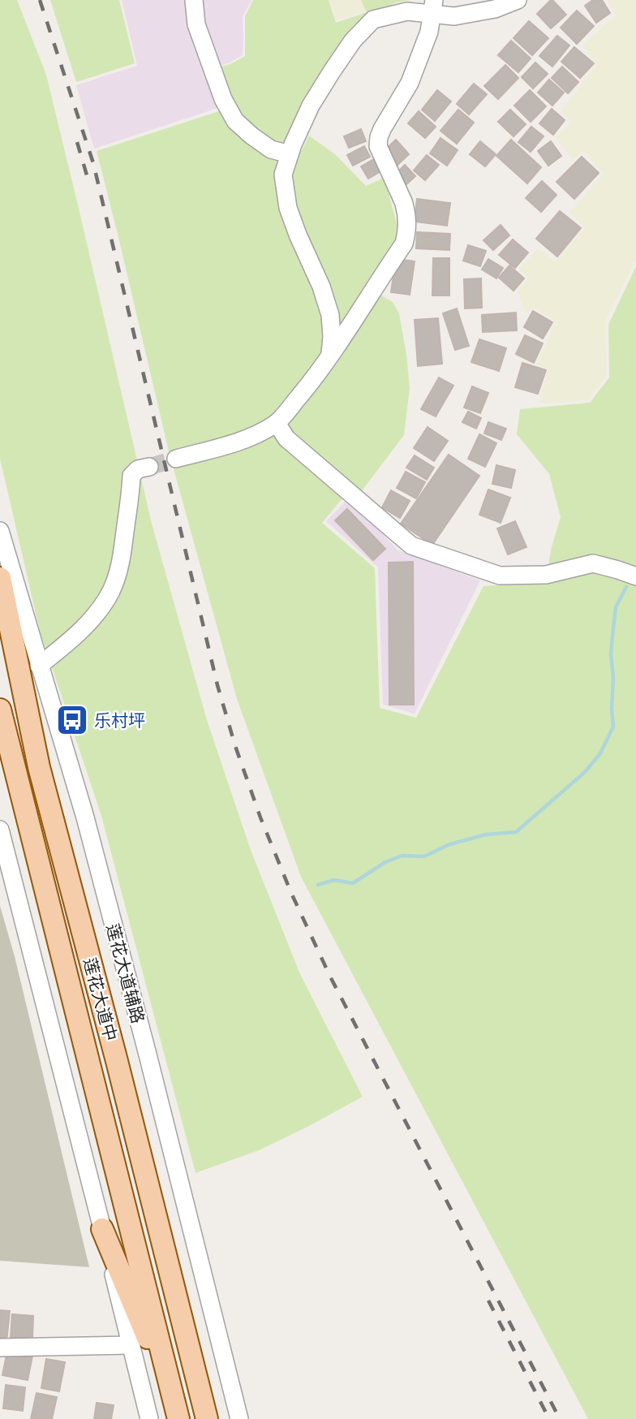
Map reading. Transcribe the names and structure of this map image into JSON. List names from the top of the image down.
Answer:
{
  "streets": {
    "main road": ["莲花大道中"],
    "street": ["莲花大道辅路"]
  },
  "places": {
    "bus stop": ["乐村坪"]
  }
}
